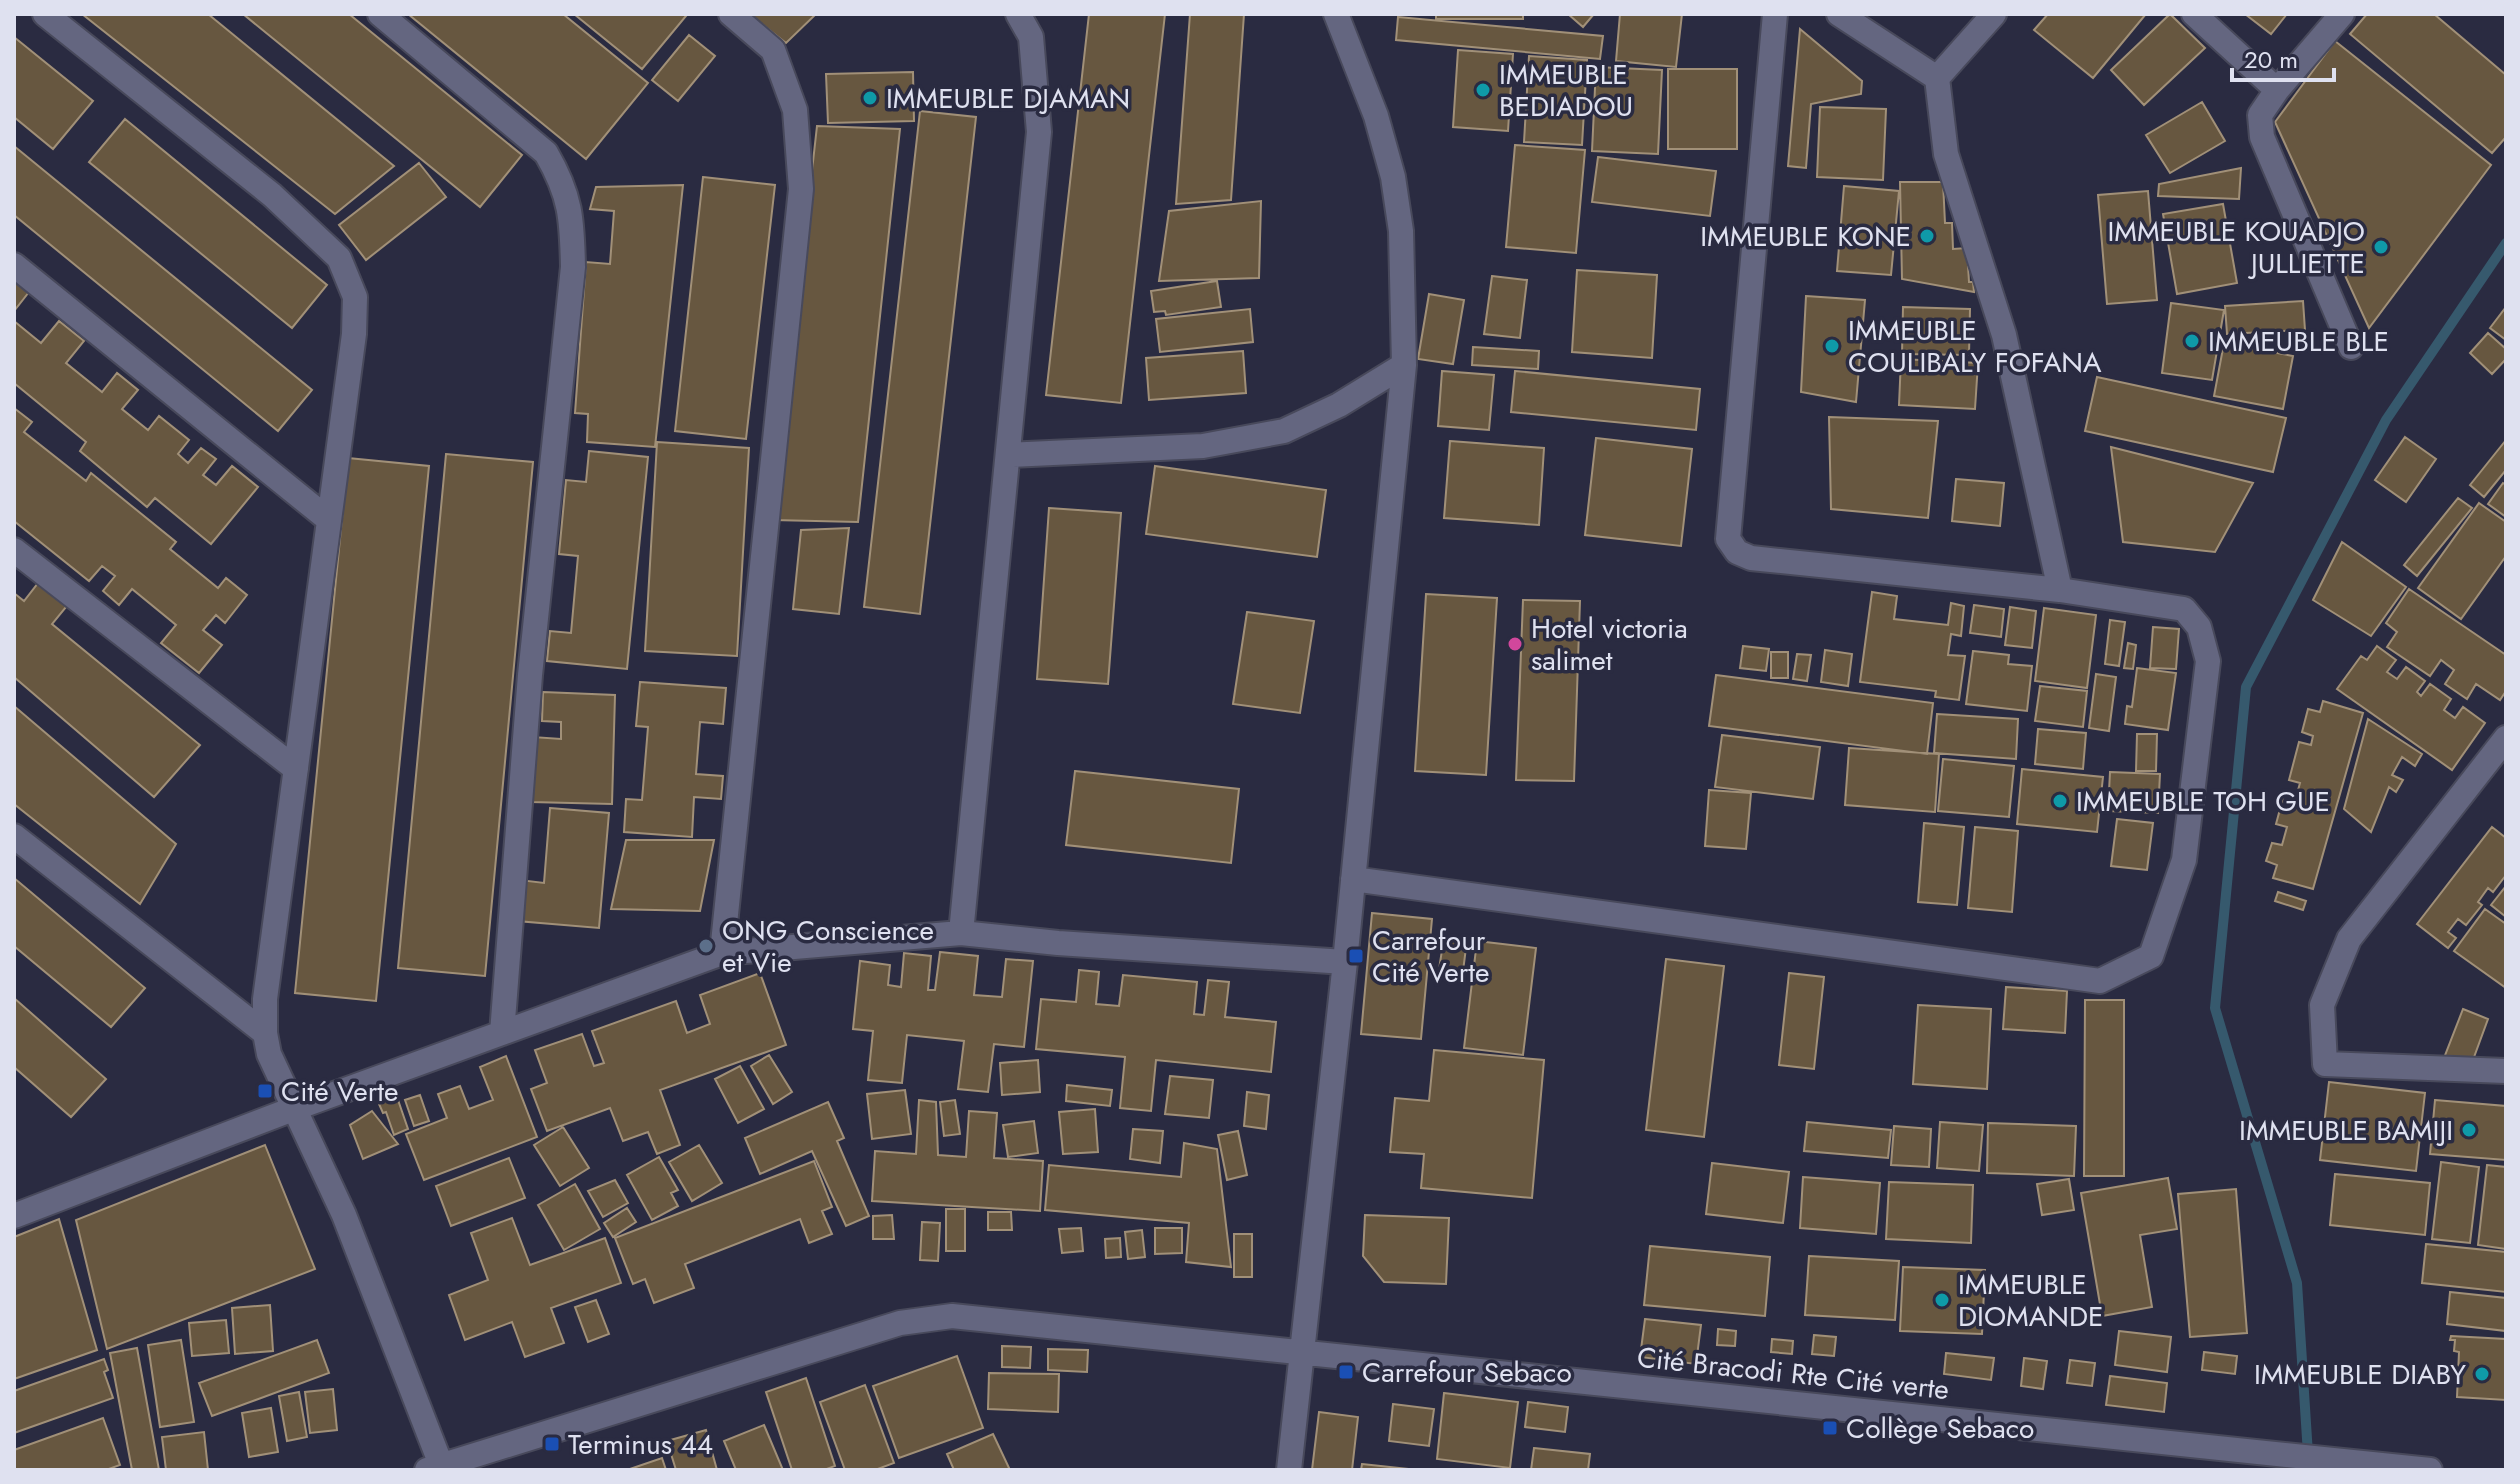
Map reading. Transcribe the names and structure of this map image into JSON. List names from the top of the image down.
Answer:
{
  "streets": {
    "street": ["Cité Bracodi Rte Cité verte"]
  },
  "places": {
    "other": [
      "IMMEUBLE BEDIADOU",
      "IMMEUBLE DJAMAN",
      "IMMEUBLE KONE",
      "IMMEUBLE KOUADJO JULLIETTE",
      "IMMEUBLE BLE",
      "IMMEUBLE COULIBALY FOFANA",
      "Hotel victoria salimet",
      "IMMEUBLE TOH GUE",
      "ONG Conscience et Vie",
      "IMMEUBLE BAMIJI",
      "IMMEUBLE DIOMANDE",
      "IMMEUBLE DIABY"
    ],
    "transit": [
      "Carrefour Cité Verte",
      "Cité Verte",
      "Carrefour Sebaco",
      "Collège Sebaco",
      "Terminus 44"
    ]
  },
  "scale_bar": "20 m"
}
